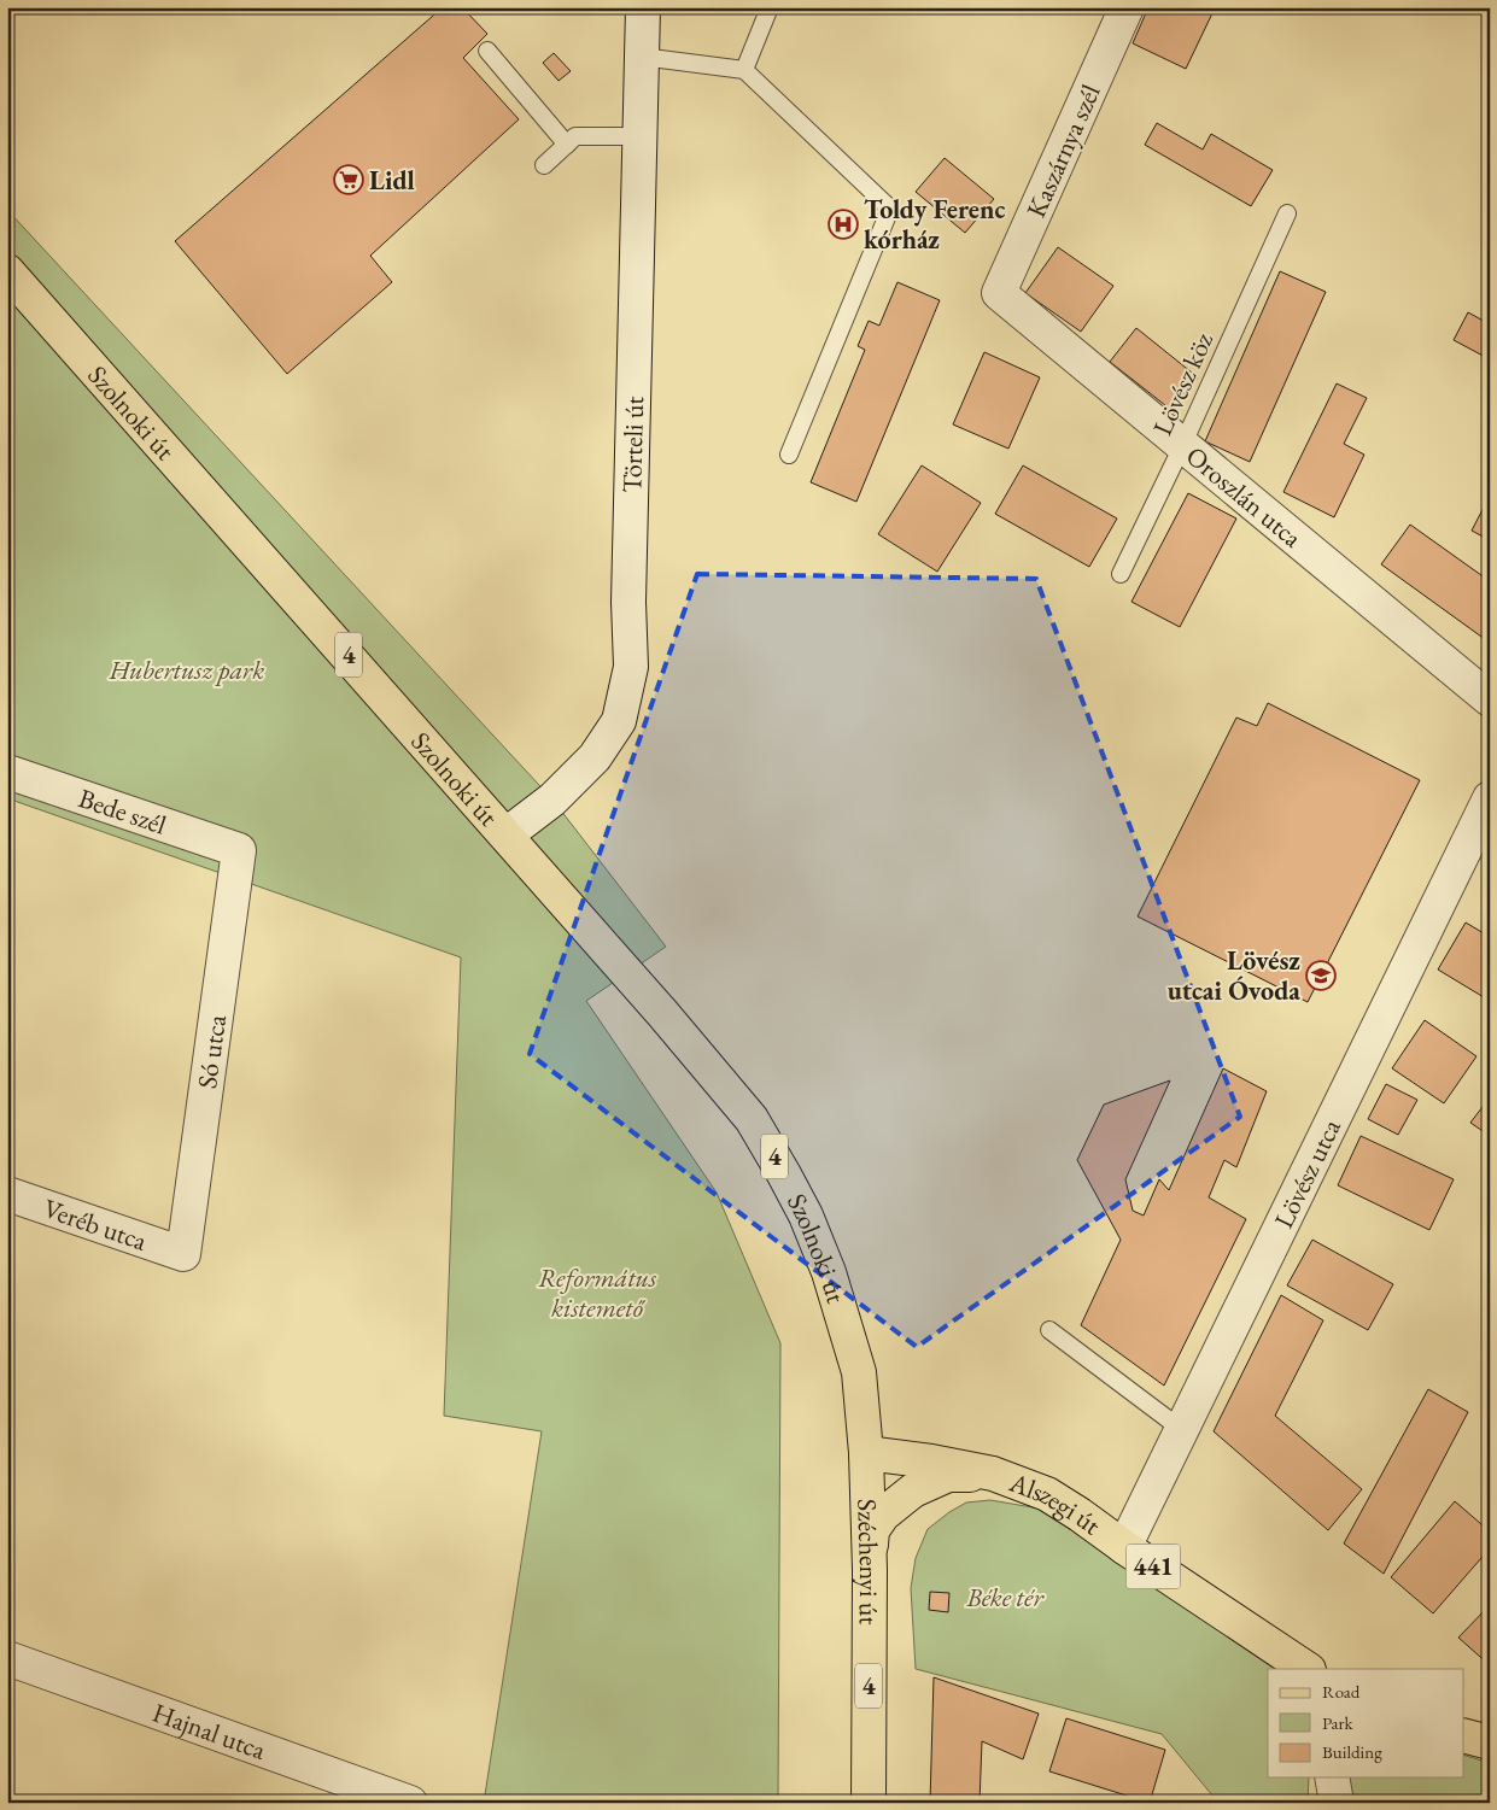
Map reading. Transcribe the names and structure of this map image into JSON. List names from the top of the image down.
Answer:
{
  "streets": {
    "main road": [
      "Szolnoki út",
      "4",
      "Alszegi út",
      "Széchenyi út",
      "441"
    ],
    "street": [
      "Kaszárnya szél",
      "Törteli út",
      "Oroszlán utca",
      "Bede szél",
      "Só utca",
      "Lövész utca",
      "Veréb utca",
      "Hajnal utca"
    ],
    "lane": ["Lövész köz"]
  },
  "crossings": [
    ["Kaszárnya szél", "Oroszlán utca"],
    ["Lövész köz", "Oroszlán utca"],
    ["Szolnoki út", "Törteli út"],
    ["Szolnoki út", "Széchenyi út"],
    ["Bede szél", "Só utca"],
    ["Só utca", "Veréb utca"],
    ["Lövész utca", "Alszegi út"],
    ["Alszegi út", "Széchenyi út"],
    ["Alszegi út", "441"],
    ["Széchenyi út", "441"]
  ],
  "parks": ["Hubertusz park", "Református kistemető", "Béke tér"],
  "places": {
    "supermarket": ["Lidl"],
    "hospital": ["Toldy Ferenc kórház"],
    "school or university": ["Lövész utcai Óvoda"]
  },
  "legend": ["Road", "Park", "Building"]
}
